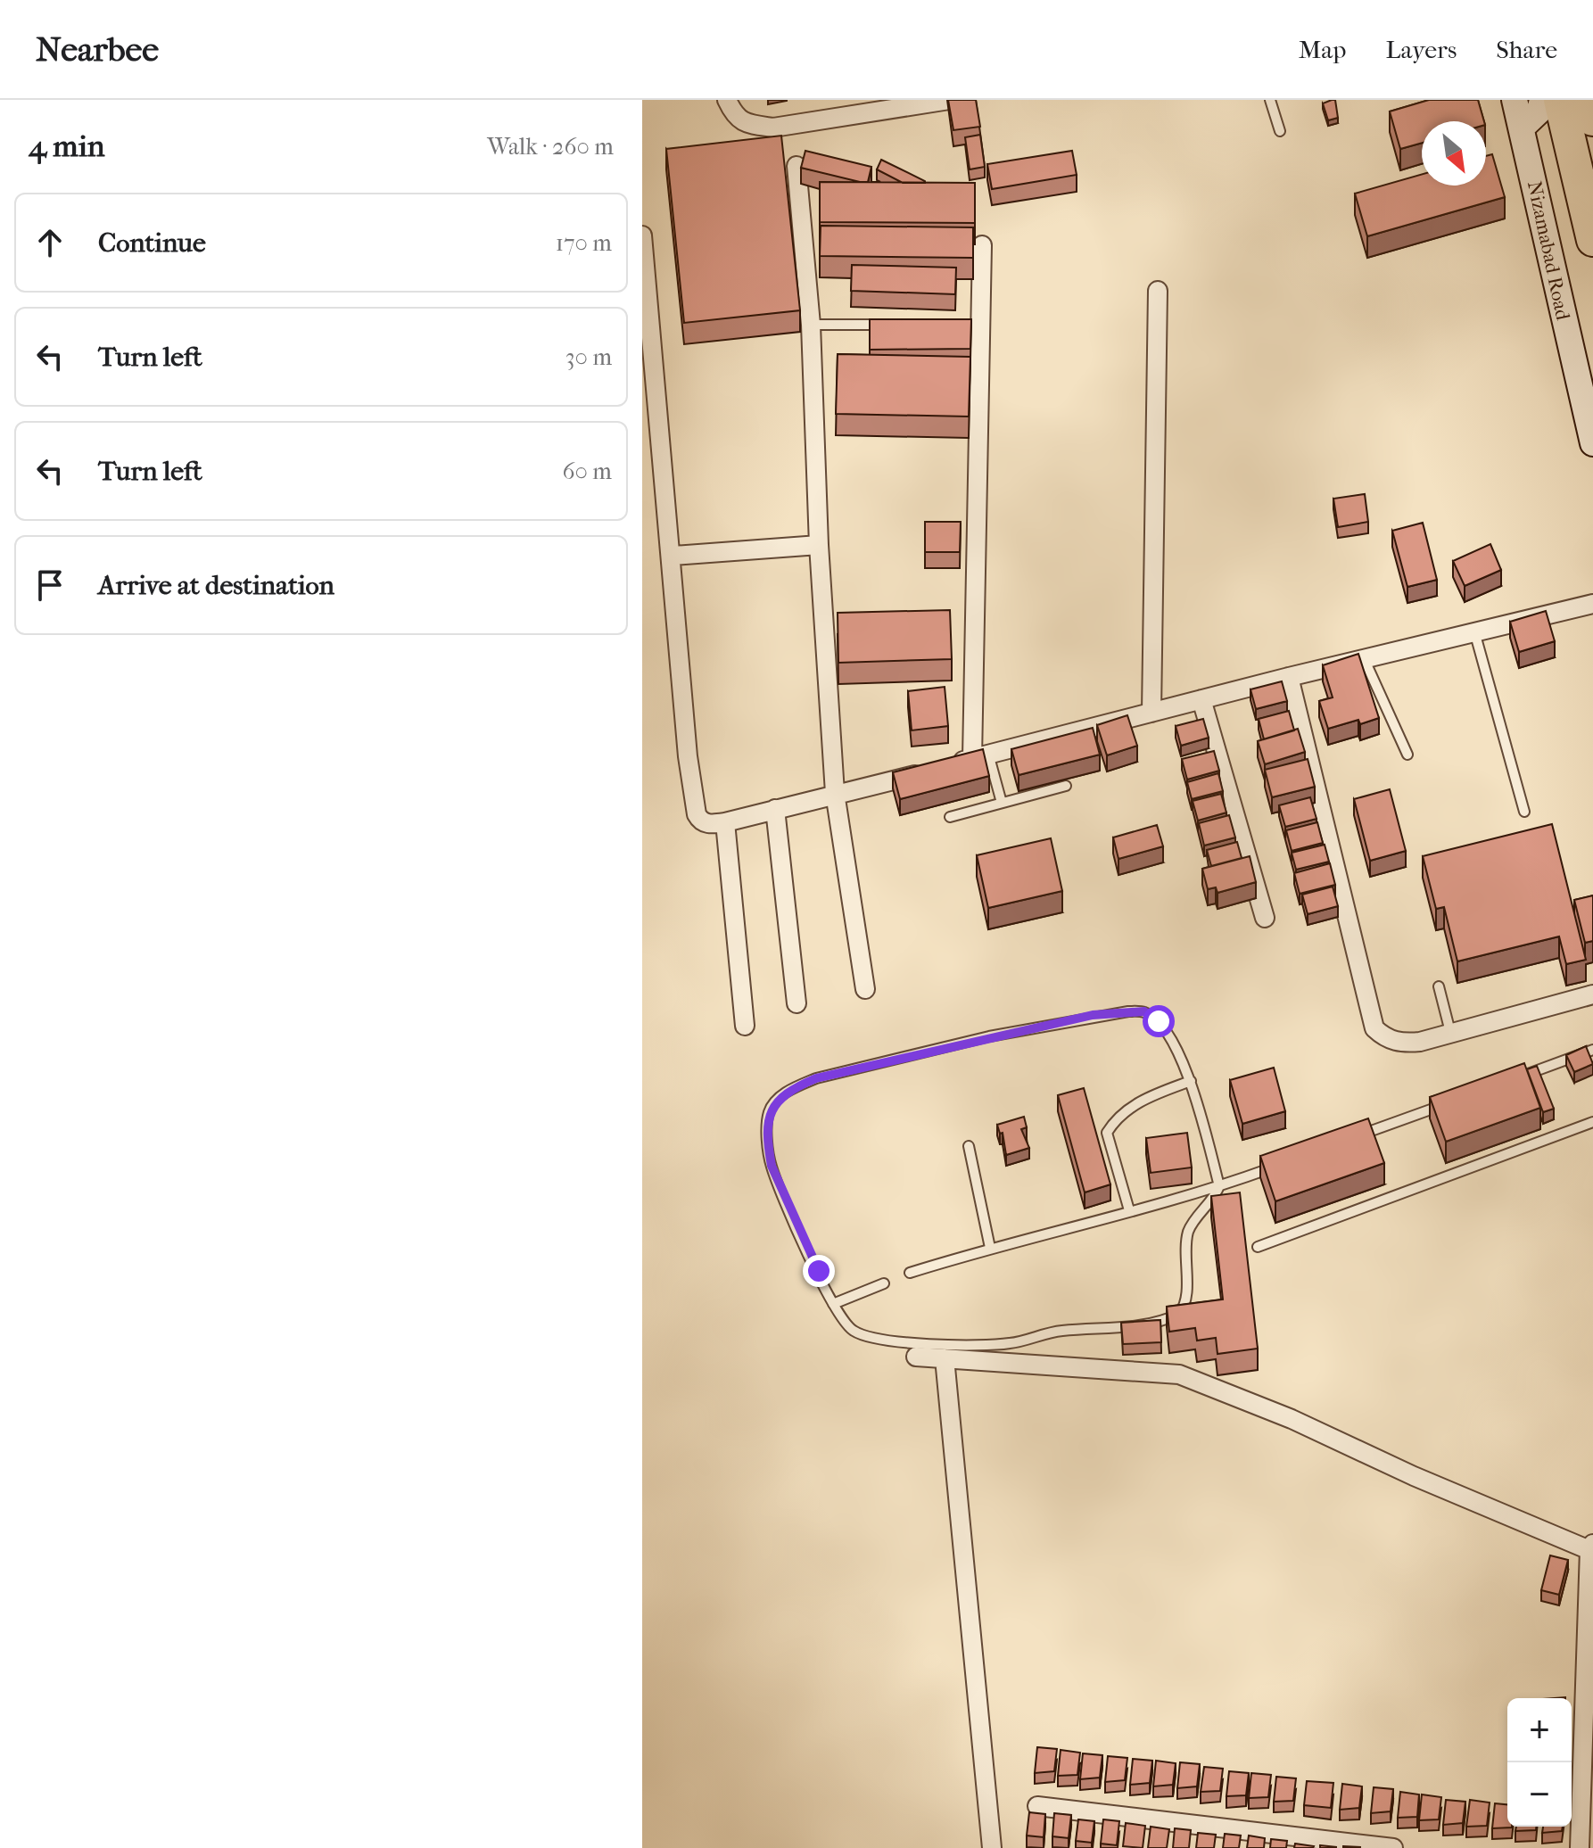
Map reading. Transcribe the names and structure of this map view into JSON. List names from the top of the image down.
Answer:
{
  "streets": {
    "main road": ["Nizamabad Road"]
  },
  "north": "bottom right",
  "page": {
    "header": "Nearbee",
    "nav": ["Map", "Layers", "Share"],
    "heading": ["4 min", "Walk · 260 m"],
    "list": [
      ["Continue", "170 m"],
      ["Turn left", "30 m"],
      ["Turn left", "60 m"],
      "Arrive at destination"
    ],
    "map_buttons": ["+", "−"]
  }
}
